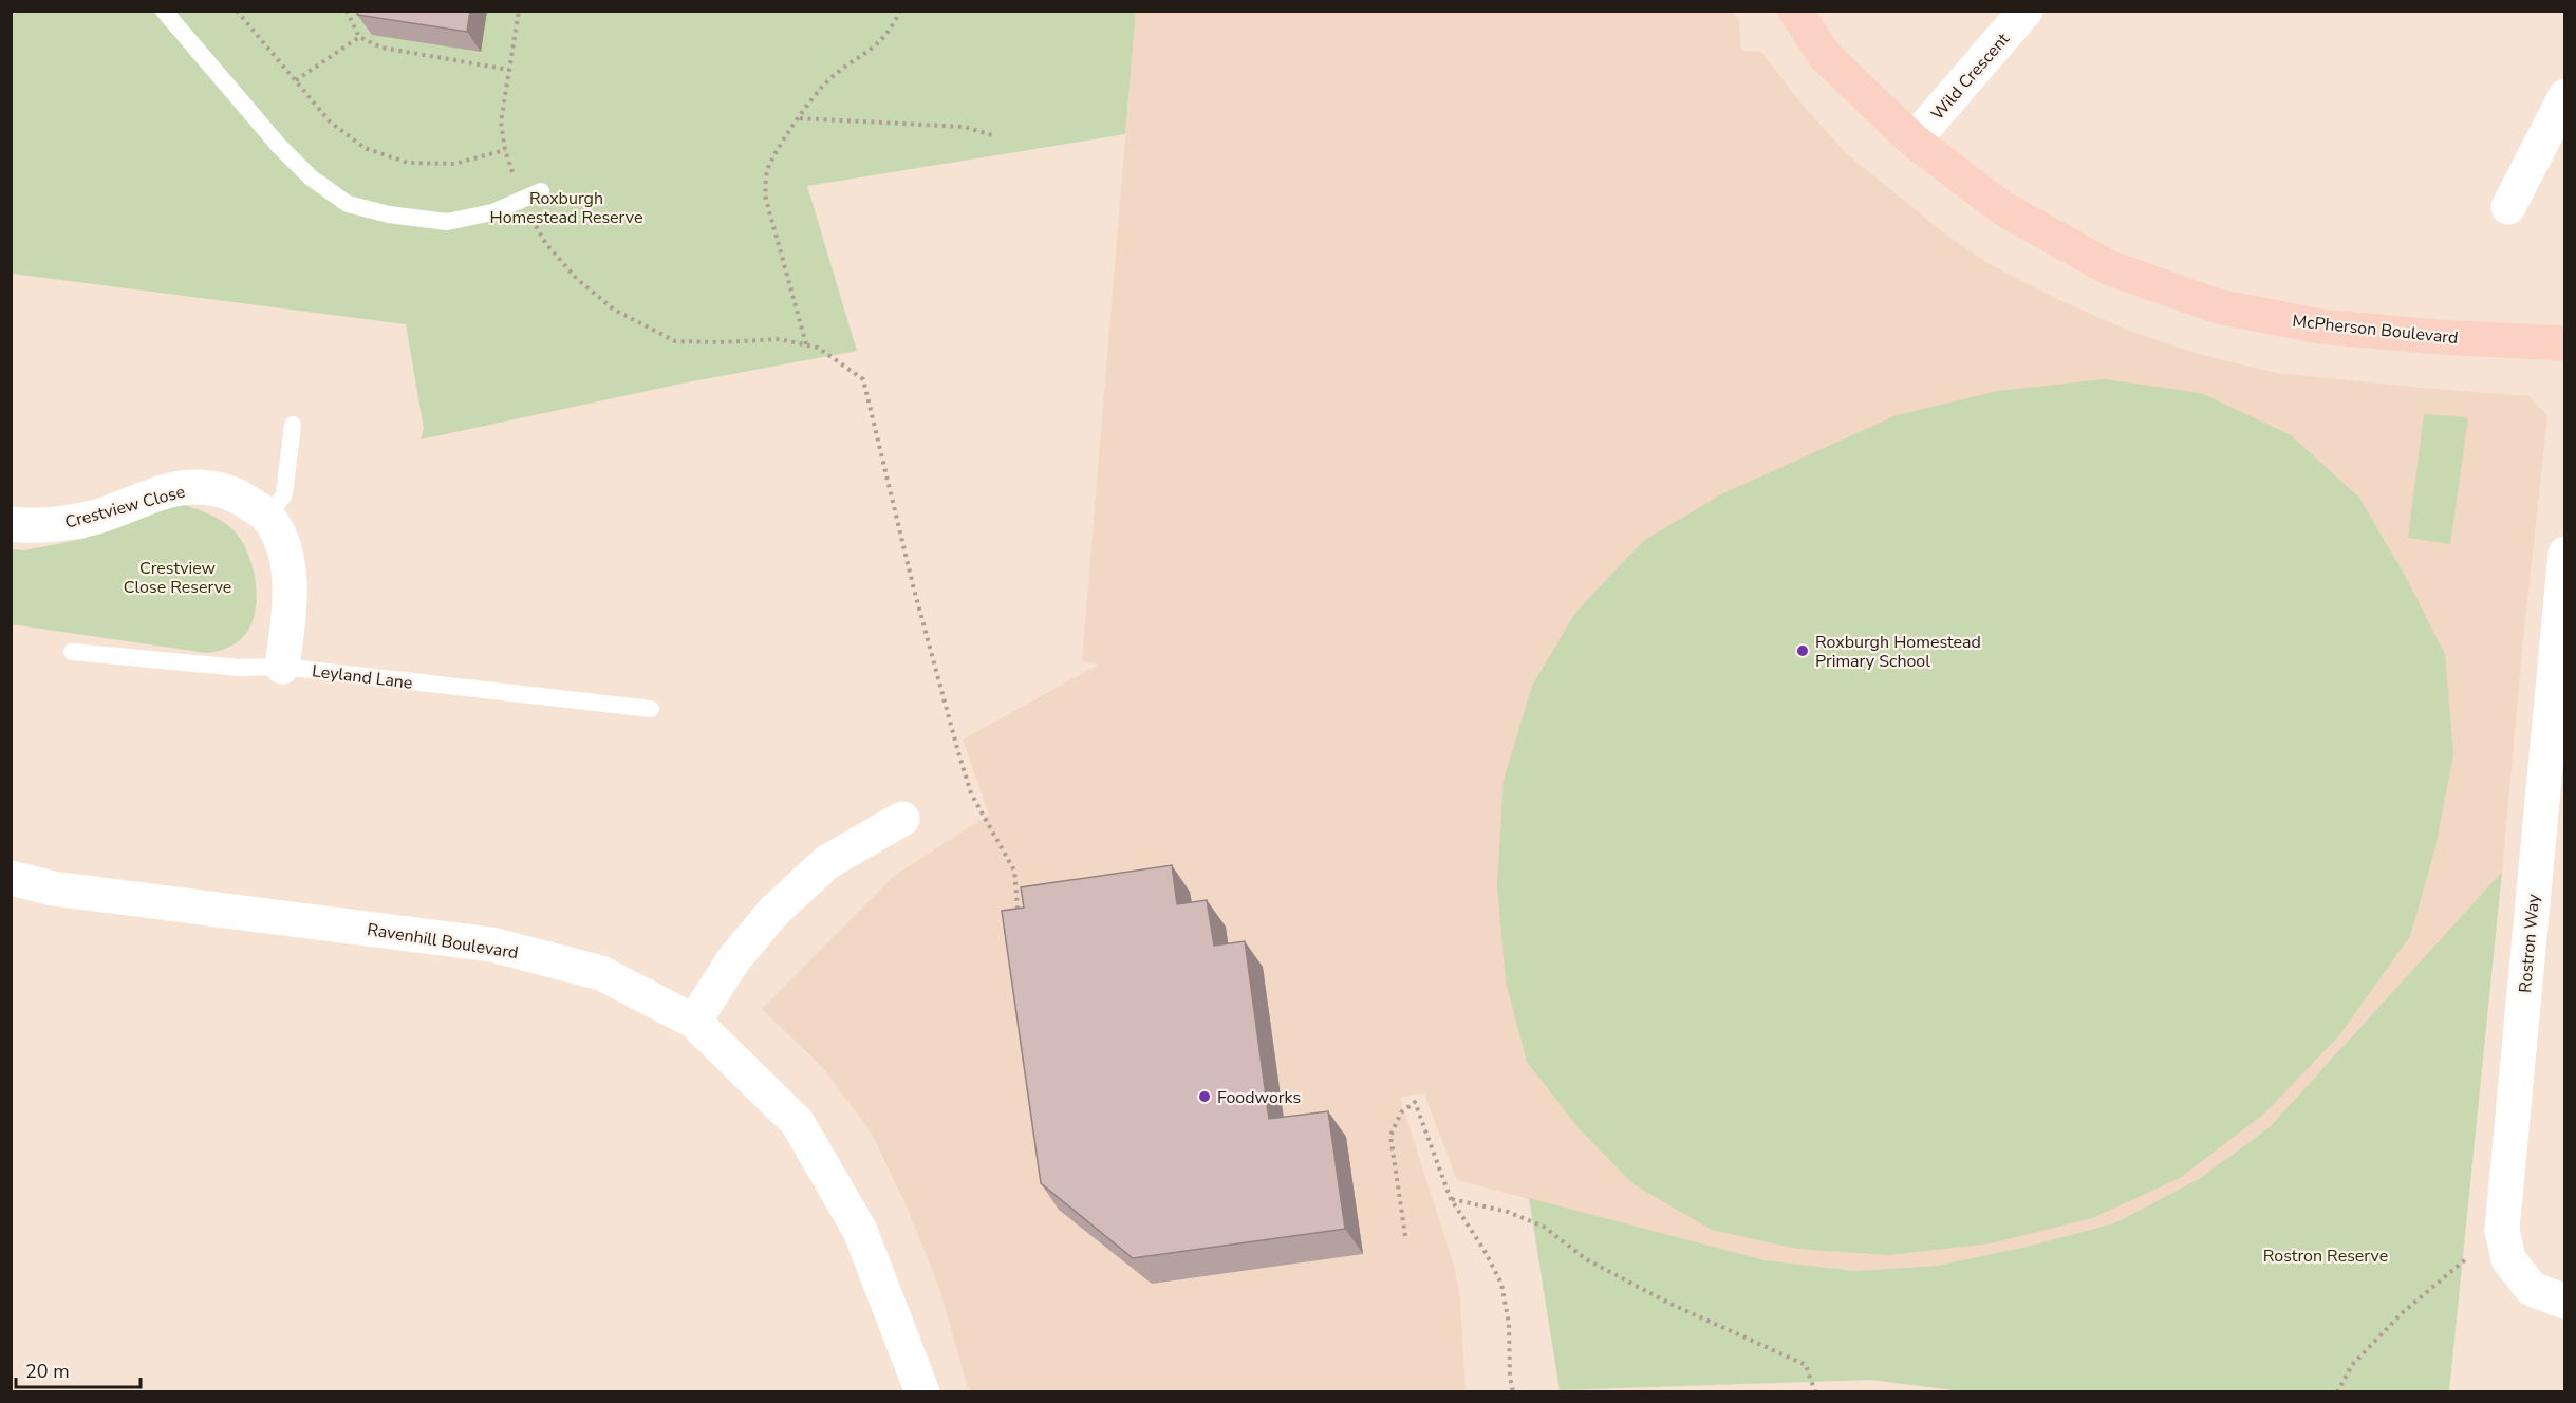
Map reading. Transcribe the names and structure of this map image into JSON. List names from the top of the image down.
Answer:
{
  "streets": {
    "street": [
      "Wild Crescent",
      "McPherson Boulevard",
      "Crestview Close",
      "Ravenhill Boulevard",
      "Rostron Way"
    ],
    "lane": ["Leyland Lane"]
  },
  "crossings": [
    ["Wild Crescent", "McPherson Boulevard"],
    ["Crestview Close", "Leyland Lane"]
  ],
  "parks": ["Roxburgh Homestead Reserve", "Crestview Close Reserve", "Rostron Reserve"],
  "places": ["Roxburgh Homestead Primary School", "Foodworks"],
  "scale_bar": "20 m"
}
